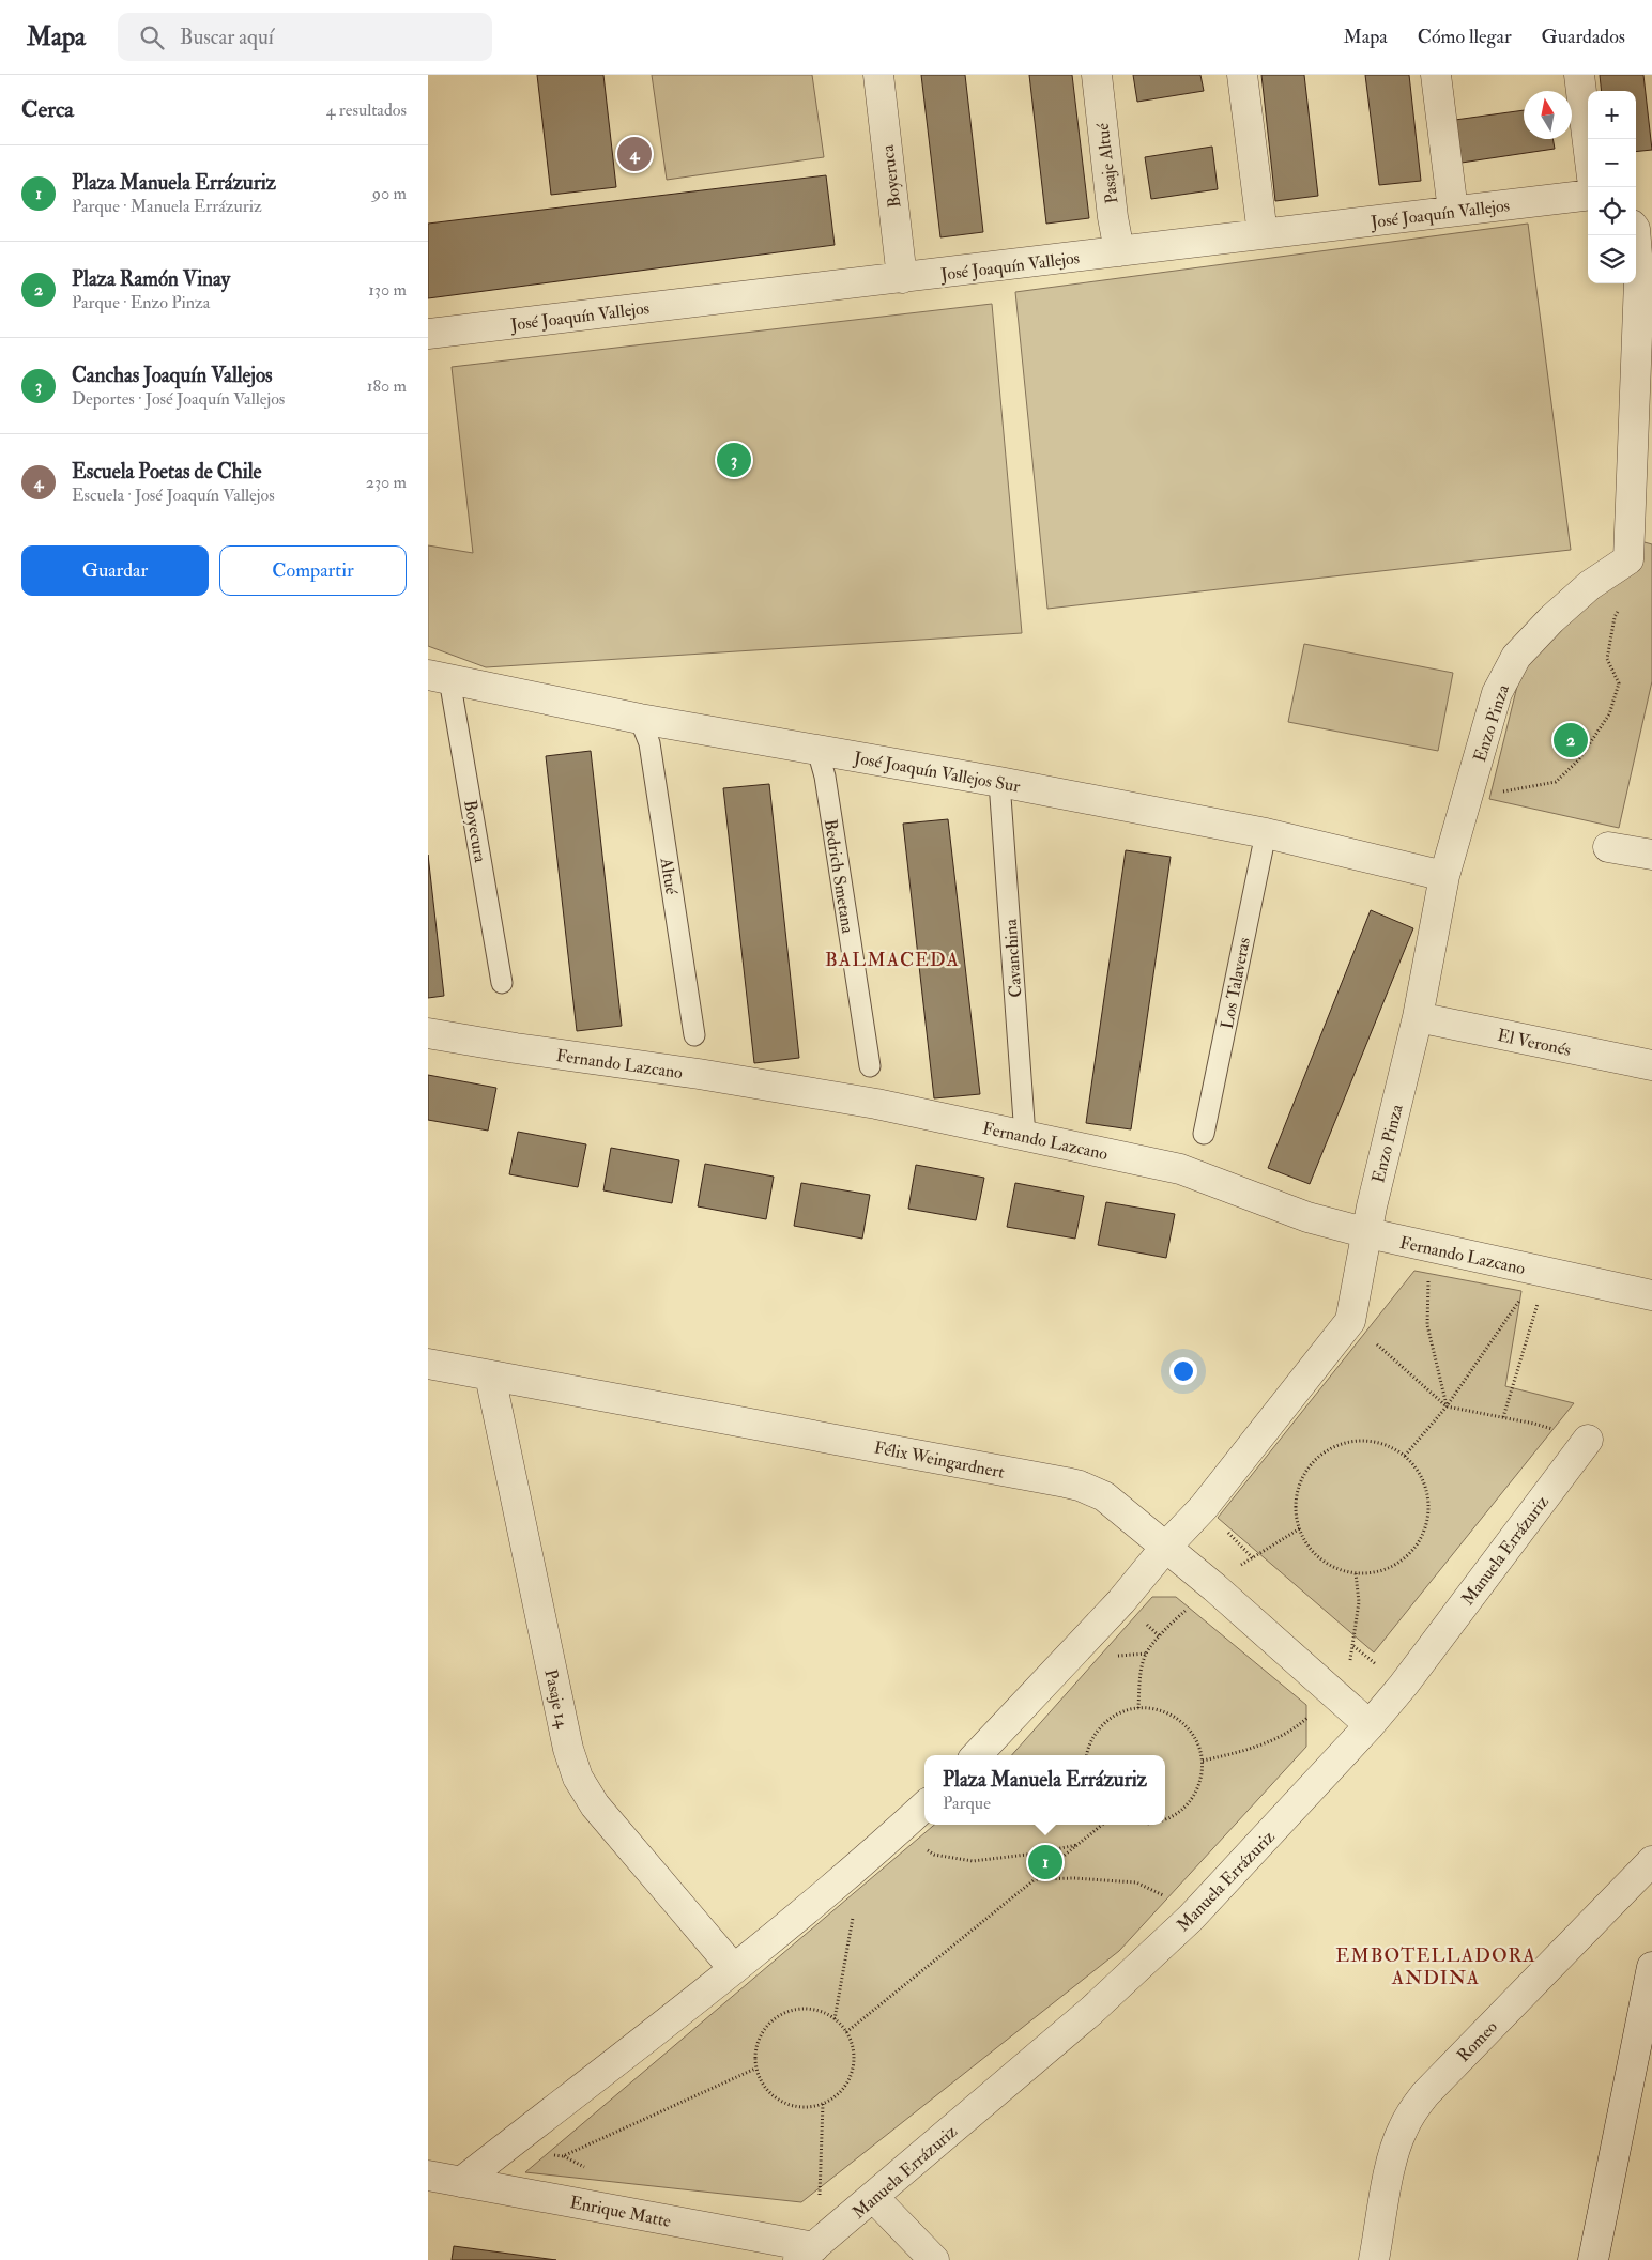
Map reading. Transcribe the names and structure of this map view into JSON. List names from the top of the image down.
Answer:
{
  "streets": {
    "street": [
      "Pasaje Altué",
      "Boyeruca",
      "José Joaquín Vallejos",
      "Enzo Pinza",
      "José Joaquín Vallejos Sur",
      "El Veronés",
      "Fernando Lazcano",
      "Félix Weingardnert",
      "Manuela Errázuriz",
      "Pasaje 14",
      "Romeo",
      "Enrique Matte"
    ],
    "lane": [
      "Boyecura",
      "Altué",
      "Bedrich Smetana",
      "Cavanchina",
      "Los Talaveras"
    ]
  },
  "crossings": [
    ["Pasaje Altué", "José Joaquín Vallejos"],
    ["Boyeruca", "José Joaquín Vallejos"],
    ["Enzo Pinza", "José Joaquín Vallejos Sur"],
    ["Enzo Pinza", "El Veronés"],
    ["Enzo Pinza", "Fernando Lazcano"],
    ["José Joaquín Vallejos Sur", "Boyecura"],
    ["José Joaquín Vallejos Sur", "Altué"],
    ["José Joaquín Vallejos Sur", "Bedrich Smetana"],
    ["José Joaquín Vallejos Sur", "Cavanchina"],
    ["José Joaquín Vallejos Sur", "Los Talaveras"],
    ["Cavanchina", "Fernando Lazcano"],
    ["Félix Weingardnert", "Manuela Errázuriz"],
    ["Félix Weingardnert", "Pasaje 14"],
    ["Manuela Errázuriz", "Enrique Matte"]
  ],
  "districts": ["BALMACEDA", "EMBOTELLADORA ANDINA"],
  "north": "top",
  "page": {
    "header": "Mapa",
    "search": "Buscar aquí",
    "nav": ["Mapa", "Cómo llegar", "Guardados"],
    "heading": ["Cerca", "4 resultados"],
    "map_buttons": ["+", "−"],
    "pins": [
      "4",
      "3",
      "2",
      "1"
    ],
    "list": [
      {
        "mark": "1",
        "name": "Plaza Manuela Errázuriz",
        "note": "Parque · Manuela Errázuriz",
        "value": "90 m"
      },
      {
        "mark": "2",
        "name": "Plaza Ramón Vinay",
        "note": "Parque · Enzo Pinza",
        "value": "130 m"
      },
      {
        "mark": "3",
        "name": "Canchas Joaquín Vallejos",
        "note": "Deportes · José Joaquín Vallejos",
        "value": "180 m"
      },
      {
        "mark": "4",
        "name": "Escuela Poetas de Chile",
        "note": "Escuela · José Joaquín Vallejos",
        "value": "230 m"
      }
    ],
    "buttons": ["Guardar", "Compartir"],
    "popup": ["Plaza Manuela Errázuriz", "Parque"]
  }
}
